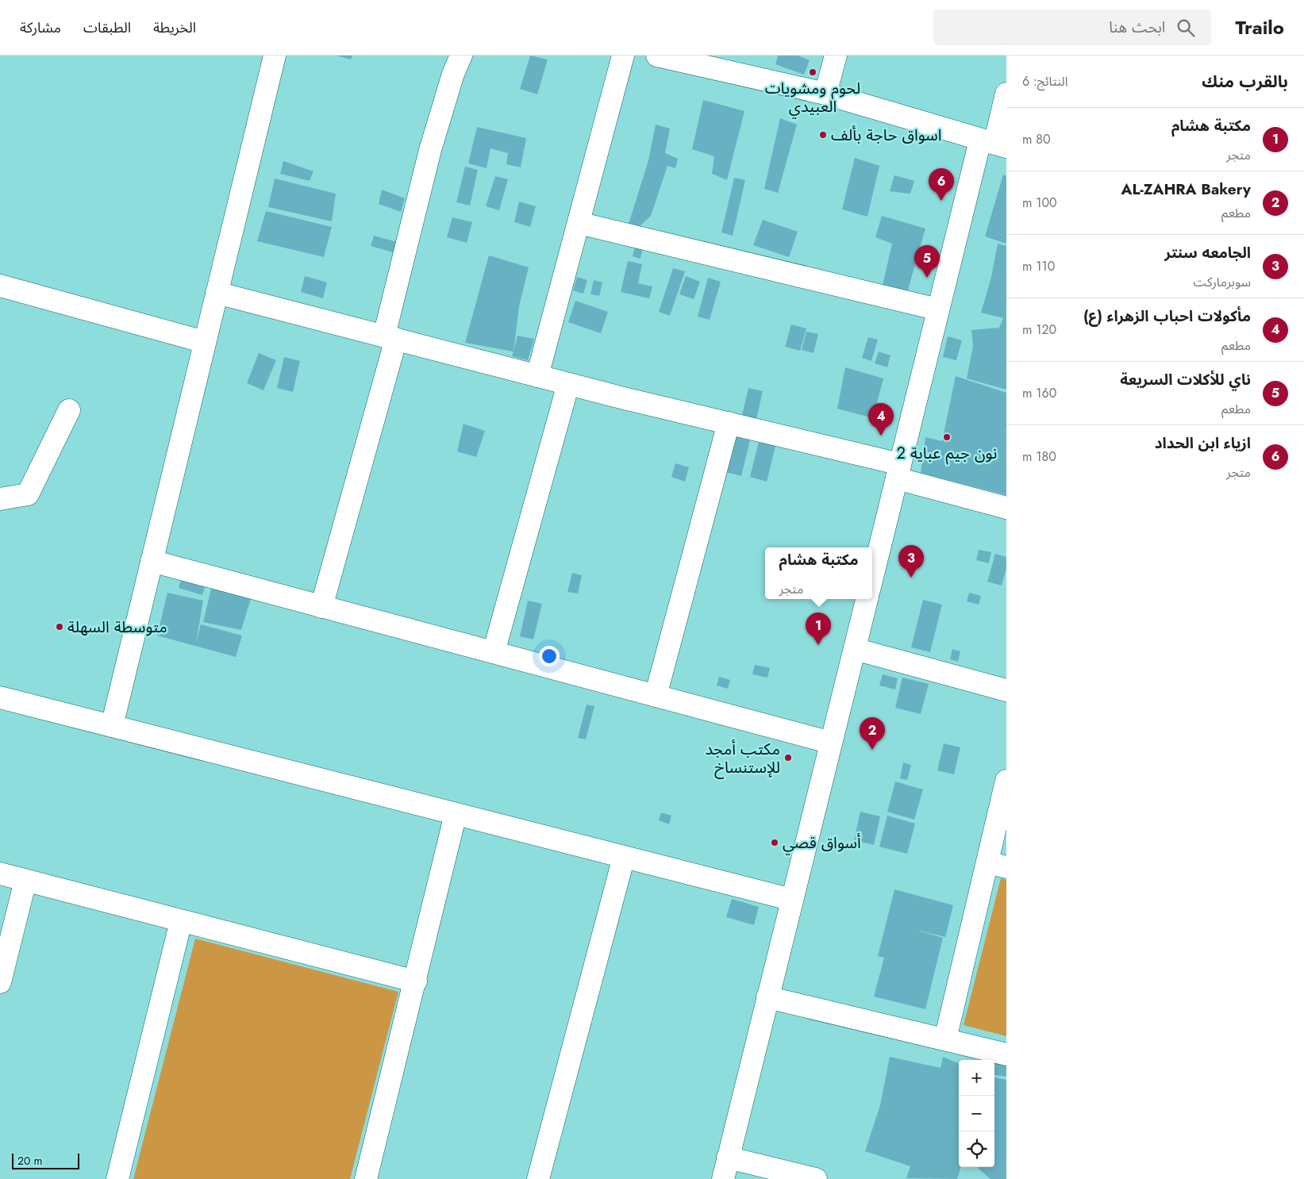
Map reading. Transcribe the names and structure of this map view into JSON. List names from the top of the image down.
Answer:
{
  "places": [
    "لحوم ومشويات العبيدي",
    "اسواق حاجة بألف",
    "نون جيم عباية 2",
    "متوسطة السهلة",
    "مكتب أمجد للإستنساخ",
    "أسواق قصي"
  ],
  "scale_bar": "20 m",
  "page": {
    "header": "Trailo",
    "search": "ابحث هنا",
    "nav": ["الخريطة", "الطبقات", "مشاركة"],
    "heading": ["بالقرب منك", "النتائج: 6"],
    "list": [
      {
        "mark": "1",
        "name": "مكتبة هشام",
        "note": "متجر",
        "value": "80 m"
      },
      {
        "mark": "2",
        "name": "AL-ZAHRA Bakery",
        "note": "مطعم",
        "value": "100 m"
      },
      {
        "mark": "3",
        "name": "الجامعه سنتر",
        "note": "سوبرماركت",
        "value": "110 m"
      },
      {
        "mark": "4",
        "name": "مأكولات احباب الزهراء (ع)",
        "note": "مطعم",
        "value": "120 m"
      },
      {
        "mark": "5",
        "name": "ناي للأكلات السريعة",
        "note": "مطعم",
        "value": "160 m"
      },
      {
        "mark": "6",
        "name": "ازياء ابن الحداد",
        "note": "متجر",
        "value": "180 m"
      }
    ],
    "pins": [
      "6",
      "5",
      "4",
      "3",
      "1",
      "2"
    ],
    "popup": ["مكتبة هشام", "متجر"],
    "map_buttons": ["+", "−"],
    "scale": "20 m"
  }
}
